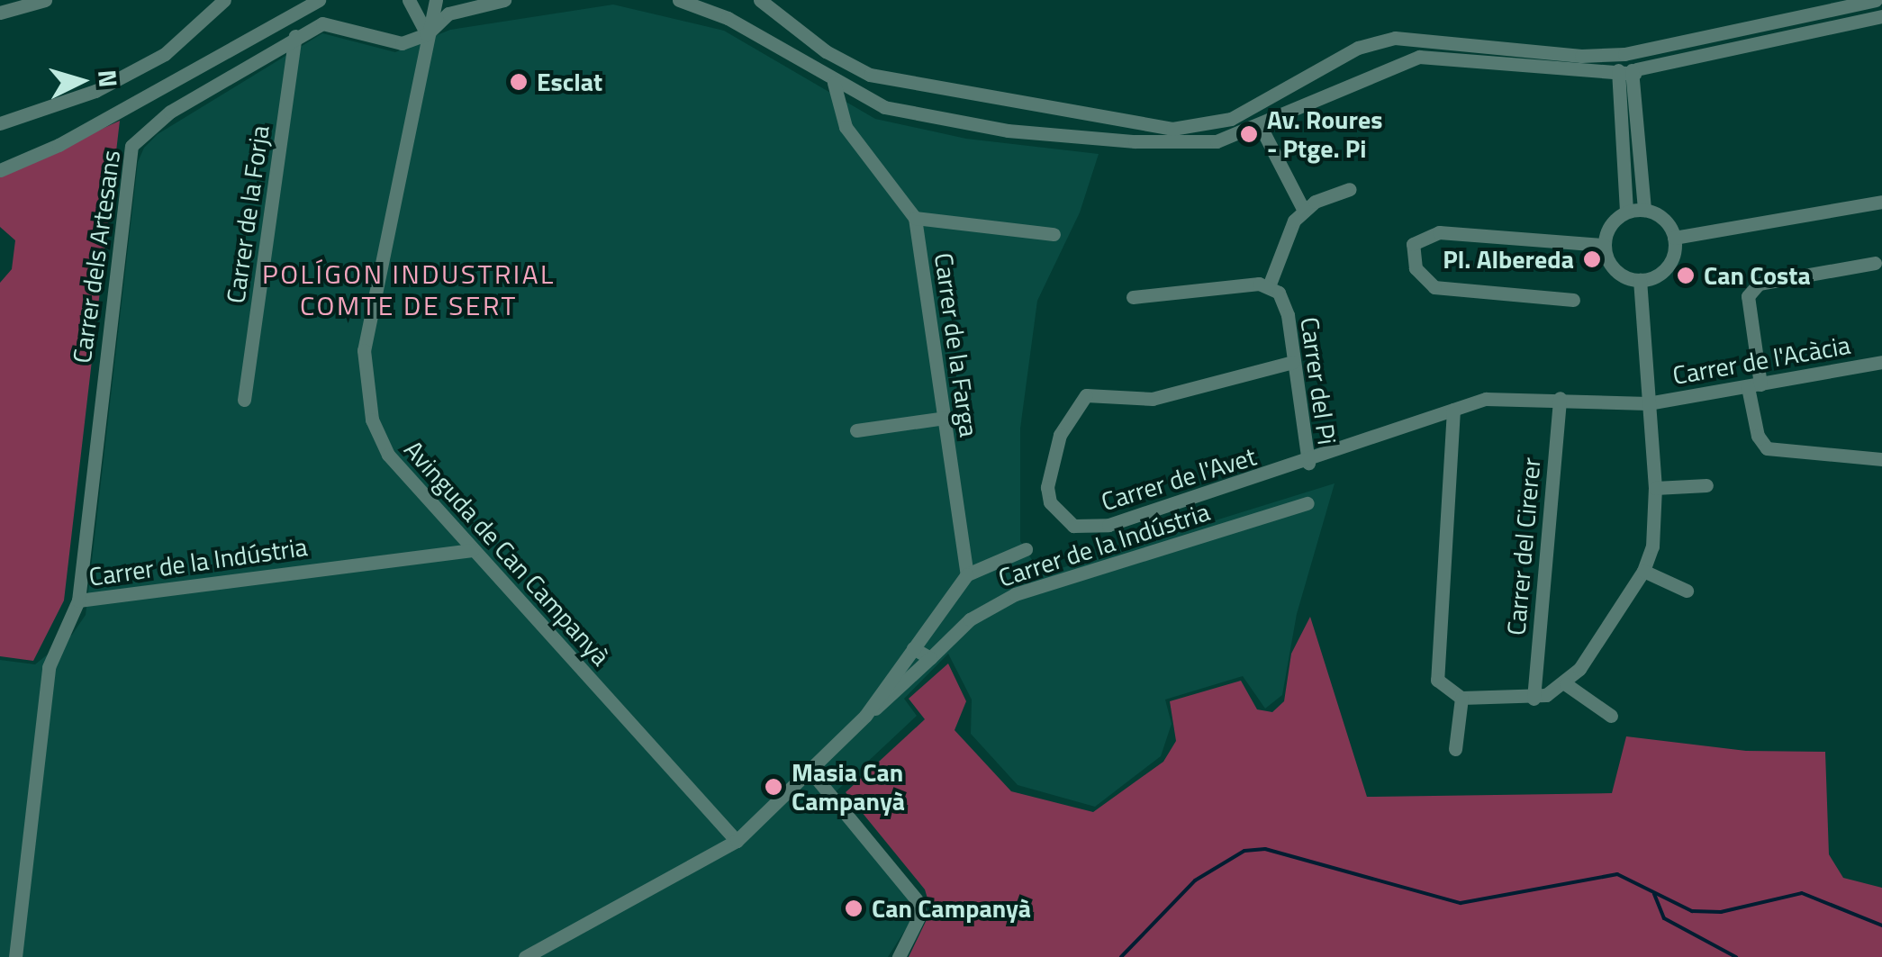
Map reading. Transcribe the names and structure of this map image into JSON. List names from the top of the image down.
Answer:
{
  "streets": {
    "street": [
      "Carrer de la Forja",
      "Carrer dels Artesans",
      "Carrer de la Farga",
      "Carrer de l'Acàcia",
      "Carrer del Pi",
      "Carrer de l'Avet",
      "Carrer de la Indústria",
      "Carrer del Cirerer",
      "Avinguda de Can Campanyà"
    ]
  },
  "crossings": [
    ["Carrer de la Forja", "Carrer dels Artesans"],
    ["Carrer dels Artesans", "Carrer de la Indústria"],
    ["Carrer dels Artesans", "Avinguda de Can Campanyà"],
    ["Carrer de la Farga", "Carrer de la Indústria"],
    ["Carrer de l'Acàcia", "Carrer de l'Avet"],
    ["Carrer del Pi", "Carrer de l'Avet"],
    ["Carrer de l'Avet", "Carrer del Cirerer"],
    ["Carrer de la Indústria", "Avinguda de Can Campanyà"]
  ],
  "districts": ["POLÍGON INDUSTRIAL COMTE DE SERT"],
  "places": [
    "Esclat",
    "Av. Roures - Ptge. Pi",
    "Pl. Albereda",
    "Can Costa",
    "Masia Can Campanyà",
    "Can Campanyà"
  ],
  "north": "right"
}
